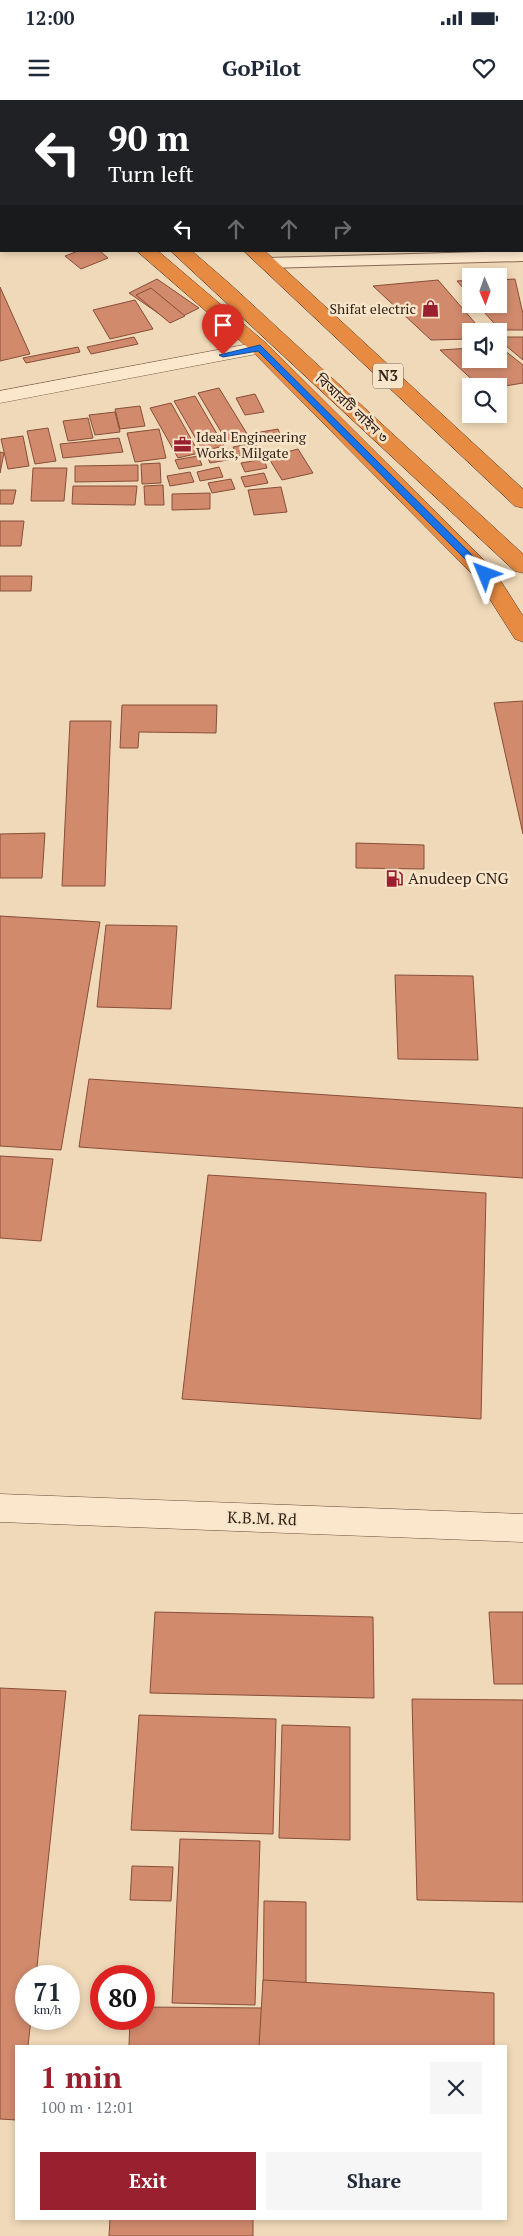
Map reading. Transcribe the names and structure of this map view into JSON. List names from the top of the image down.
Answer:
{
  "streets": {
    "highway": ["N3", "বিআরটি লাইন ৩"],
    "street": ["K.B.M. Rd"]
  },
  "places": {
    "shop": ["Shifat electric"],
    "office": ["Ideal Engineering Works, Milgate"],
    "fuel station": ["Anudeep CNG"]
  },
  "north": "bottom",
  "page": {
    "status": "12:00",
    "header": "GoPilot",
    "turn": ["90 m", "Turn left"],
    "speed": "71 km/h",
    "limit": "80",
    "heading": ["1 min", "100 m · 12:01"],
    "buttons": ["Exit", "Share"]
  }
}
